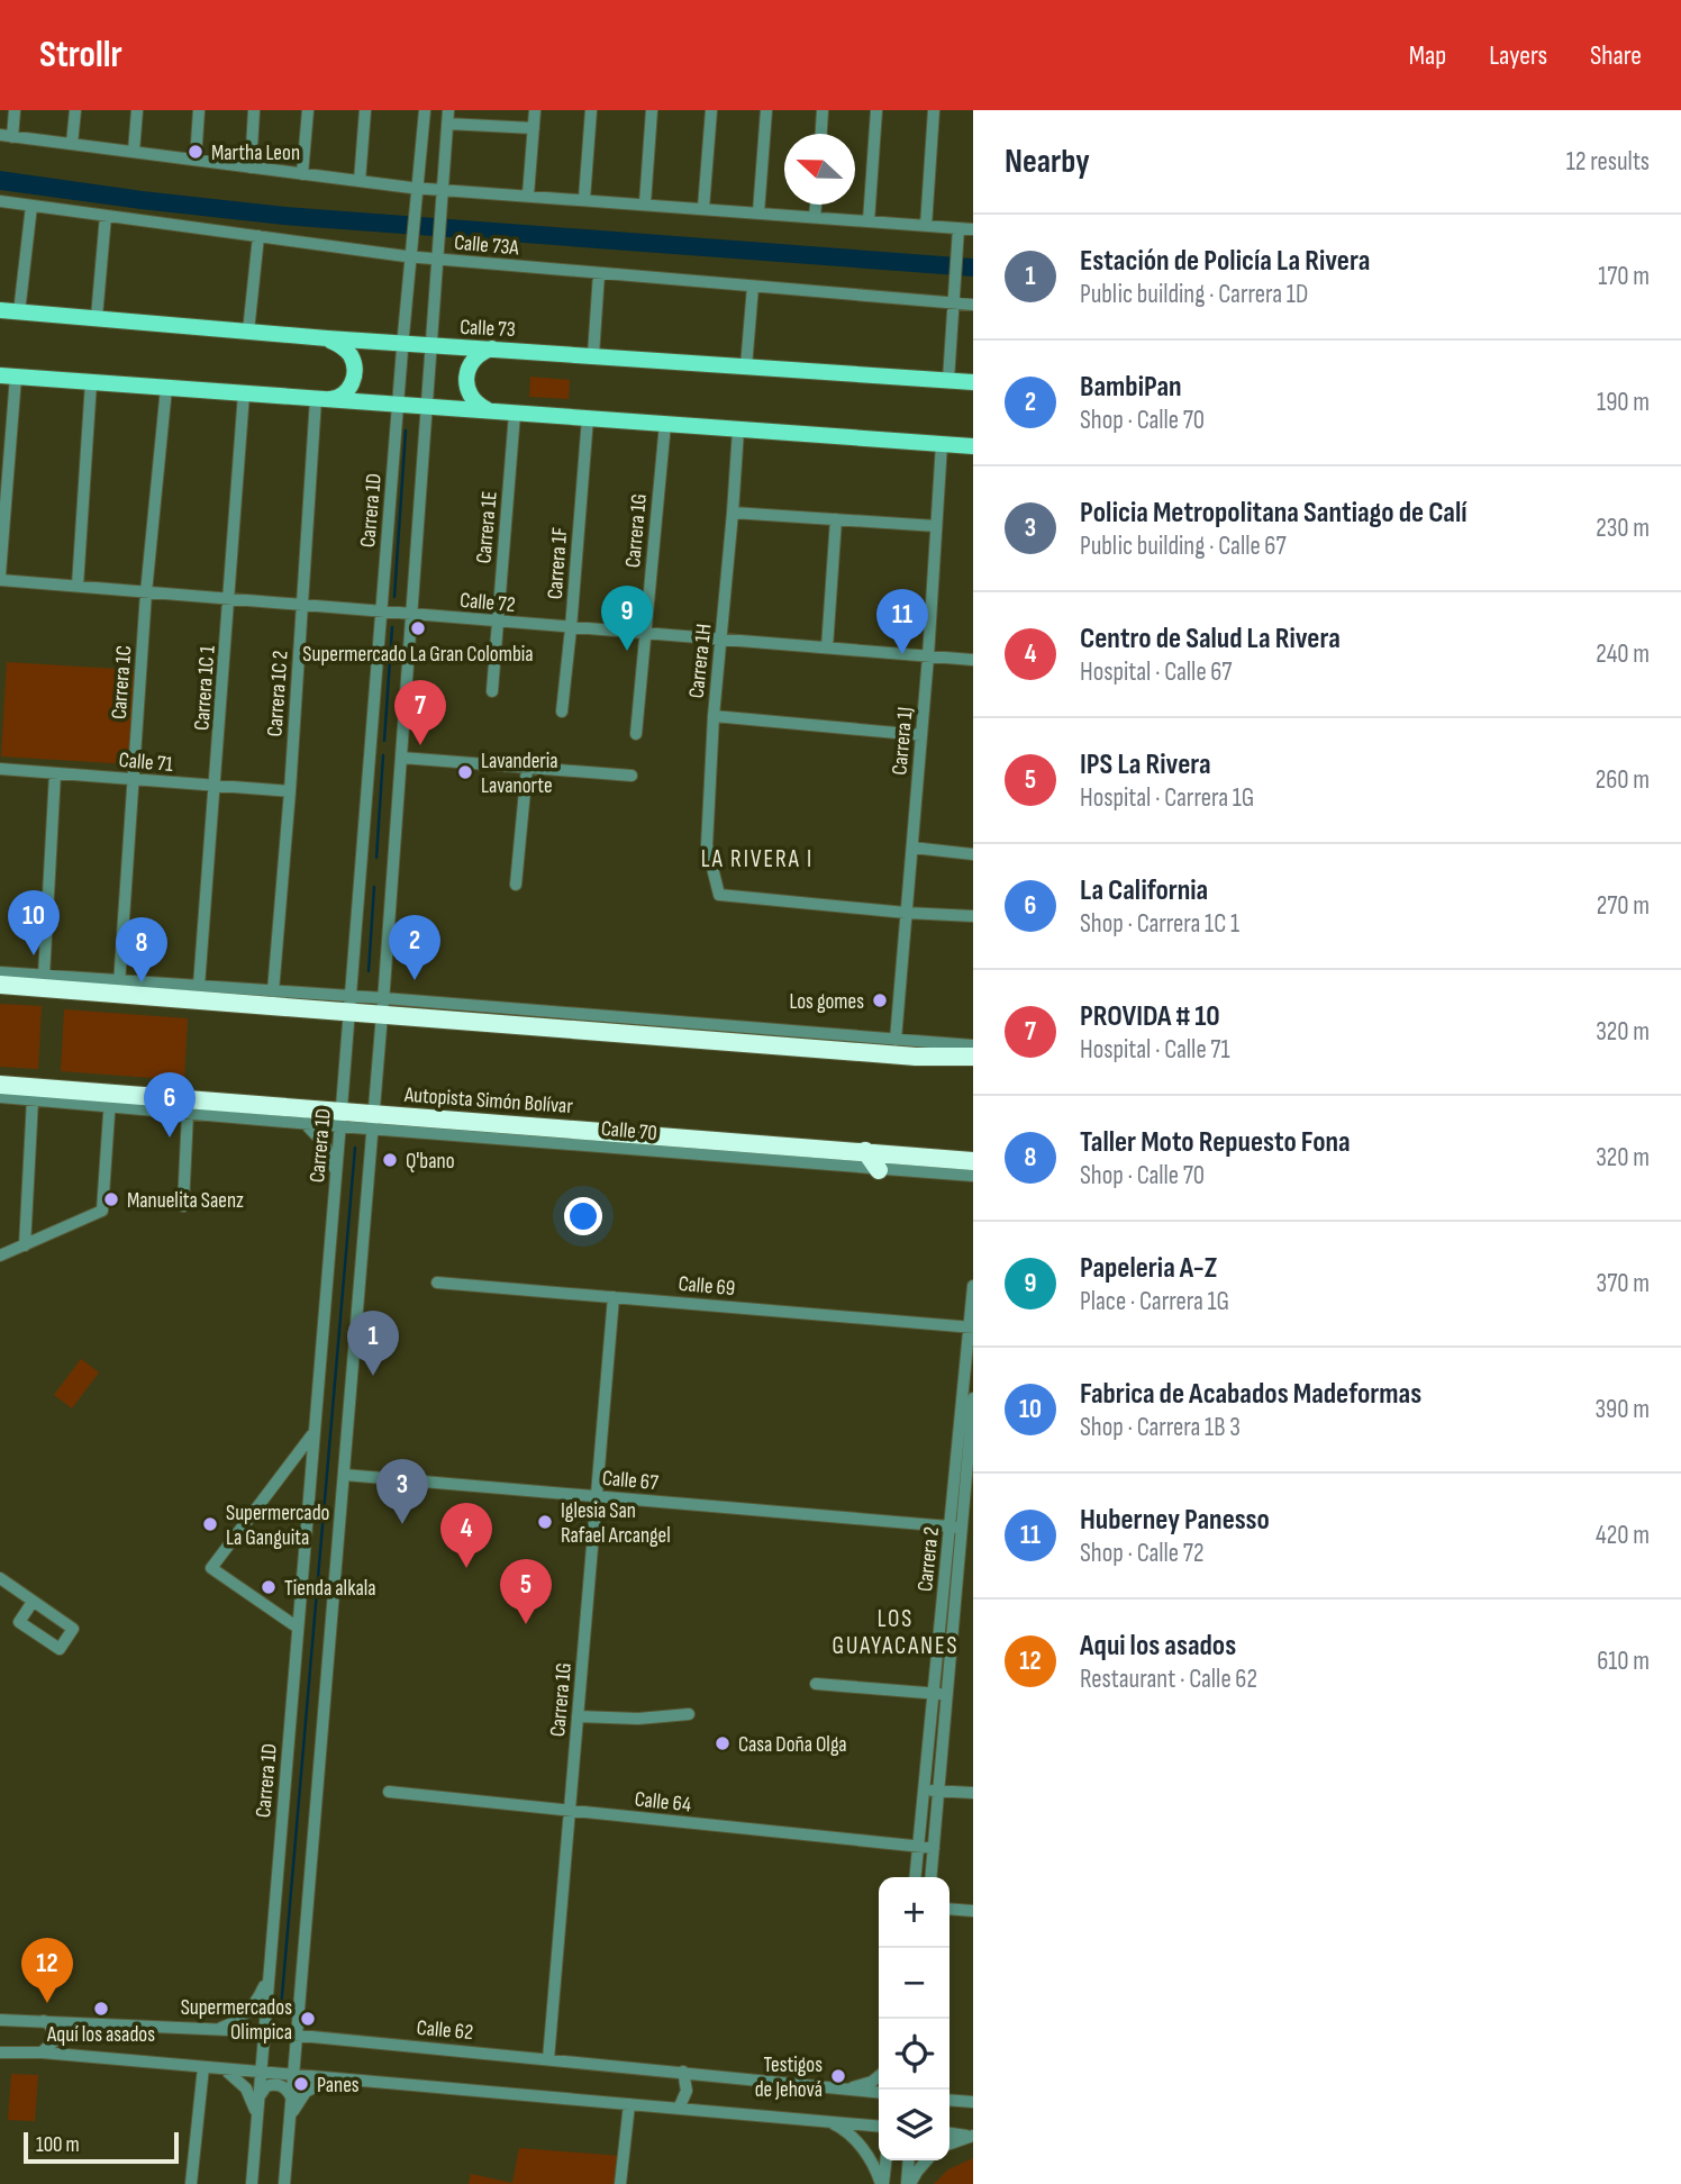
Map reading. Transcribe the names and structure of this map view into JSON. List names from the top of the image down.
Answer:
{
  "streets": {
    "highway": ["Autopista Simón Bolívar"],
    "main road": ["Calle 73"],
    "street": [
      "Calle 73A",
      "Carrera 1D",
      "Carrera 1E",
      "Carrera 1G",
      "Carrera 1F",
      "Calle 72",
      "Carrera 1H",
      "Carrera 1C",
      "Carrera 1C 1",
      "Carrera 1C 2",
      "Carrera 1J",
      "Calle 71",
      "Calle 70",
      "Calle 69",
      "Calle 67",
      "Carrera 2",
      "Calle 64",
      "Calle 62"
    ]
  },
  "crossings": [
    ["Calle 73A", "Carrera 1D"],
    ["Calle 73", "Carrera 1D"],
    ["Carrera 1D", "Calle 72"],
    ["Carrera 1D", "Autopista Simón Bolívar"],
    ["Carrera 1D", "Calle 62"],
    ["Carrera 1E", "Calle 72"],
    ["Carrera 1G", "Calle 72"],
    ["Carrera 1G", "Calle 69"],
    ["Carrera 1G", "Calle 67"],
    ["Carrera 1G", "Calle 64"],
    ["Carrera 1G", "Calle 62"],
    ["Carrera 1F", "Calle 72"],
    ["Calle 72", "Carrera 1H"],
    ["Calle 72", "Carrera 1C"],
    ["Calle 72", "Carrera 1C 1"],
    ["Calle 72", "Carrera 1C 2"],
    ["Calle 72", "Carrera 1J"],
    ["Carrera 1H", "Carrera 1J"],
    ["Carrera 1C", "Calle 71"],
    ["Carrera 1C 1", "Calle 71"],
    ["Carrera 1C 2", "Calle 71"],
    ["Autopista Simón Bolívar", "Calle 70"],
    ["Calle 69", "Carrera 2"],
    ["Calle 67", "Carrera 2"],
    ["Carrera 2", "Calle 64"]
  ],
  "districts": ["LA RIVERA I", "LOS GUAYACANES"],
  "places": [
    "Martha Leon",
    "Supermercado La Gran Colombia",
    "Lavanderia Lavanorte",
    "Los gomes",
    "Q'bano",
    "Manuelita Saenz",
    "Iglesia San Rafael Arcangel",
    "Supermercado La Ganguita",
    "Tienda alkala",
    "Casa Doña Olga",
    "Aquí los asados",
    "Supermercados Olimpica",
    "Testigos de Jehová",
    "Panes"
  ],
  "scale_bar": "100 m",
  "north": "left",
  "page": {
    "header": "Strollr",
    "nav": ["Map", "Layers", "Share"],
    "heading": ["Nearby", "12 results"],
    "list": [
      {
        "mark": "1",
        "name": "Estación de Policía La Rivera",
        "note": "Public building · Carrera 1D",
        "value": "170 m"
      },
      {
        "mark": "2",
        "name": "BambiPan",
        "note": "Shop · Calle 70",
        "value": "190 m"
      },
      {
        "mark": "3",
        "name": "Policia Metropolitana Santiago de Calí",
        "note": "Public building · Calle 67",
        "value": "230 m"
      },
      {
        "mark": "4",
        "name": "Centro de Salud La Rivera",
        "note": "Hospital · Calle 67",
        "value": "240 m"
      },
      {
        "mark": "5",
        "name": "IPS La Rivera",
        "note": "Hospital · Carrera 1G",
        "value": "260 m"
      },
      {
        "mark": "6",
        "name": "La California",
        "note": "Shop · Carrera 1C 1",
        "value": "270 m"
      },
      {
        "mark": "7",
        "name": "PROVIDA # 10",
        "note": "Hospital · Calle 71",
        "value": "320 m"
      },
      {
        "mark": "8",
        "name": "Taller Moto Repuesto Fona",
        "note": "Shop · Calle 70",
        "value": "320 m"
      },
      {
        "mark": "9",
        "name": "Papeleria A-Z",
        "note": "Place · Carrera 1G",
        "value": "370 m"
      },
      {
        "mark": "10",
        "name": "Fabrica de Acabados Madeformas",
        "note": "Shop · Carrera 1B 3",
        "value": "390 m"
      },
      {
        "mark": "11",
        "name": "Huberney Panesso",
        "note": "Shop · Calle 72",
        "value": "420 m"
      },
      {
        "mark": "12",
        "name": "Aqui los asados",
        "note": "Restaurant · Calle 62",
        "value": "610 m"
      }
    ],
    "pins": [
      "9",
      "11",
      "7",
      "10",
      "2",
      "8",
      "6",
      "1",
      "3",
      "4",
      "5",
      "12"
    ],
    "map_buttons": ["+", "−"],
    "scale": "100 m"
  }
}
